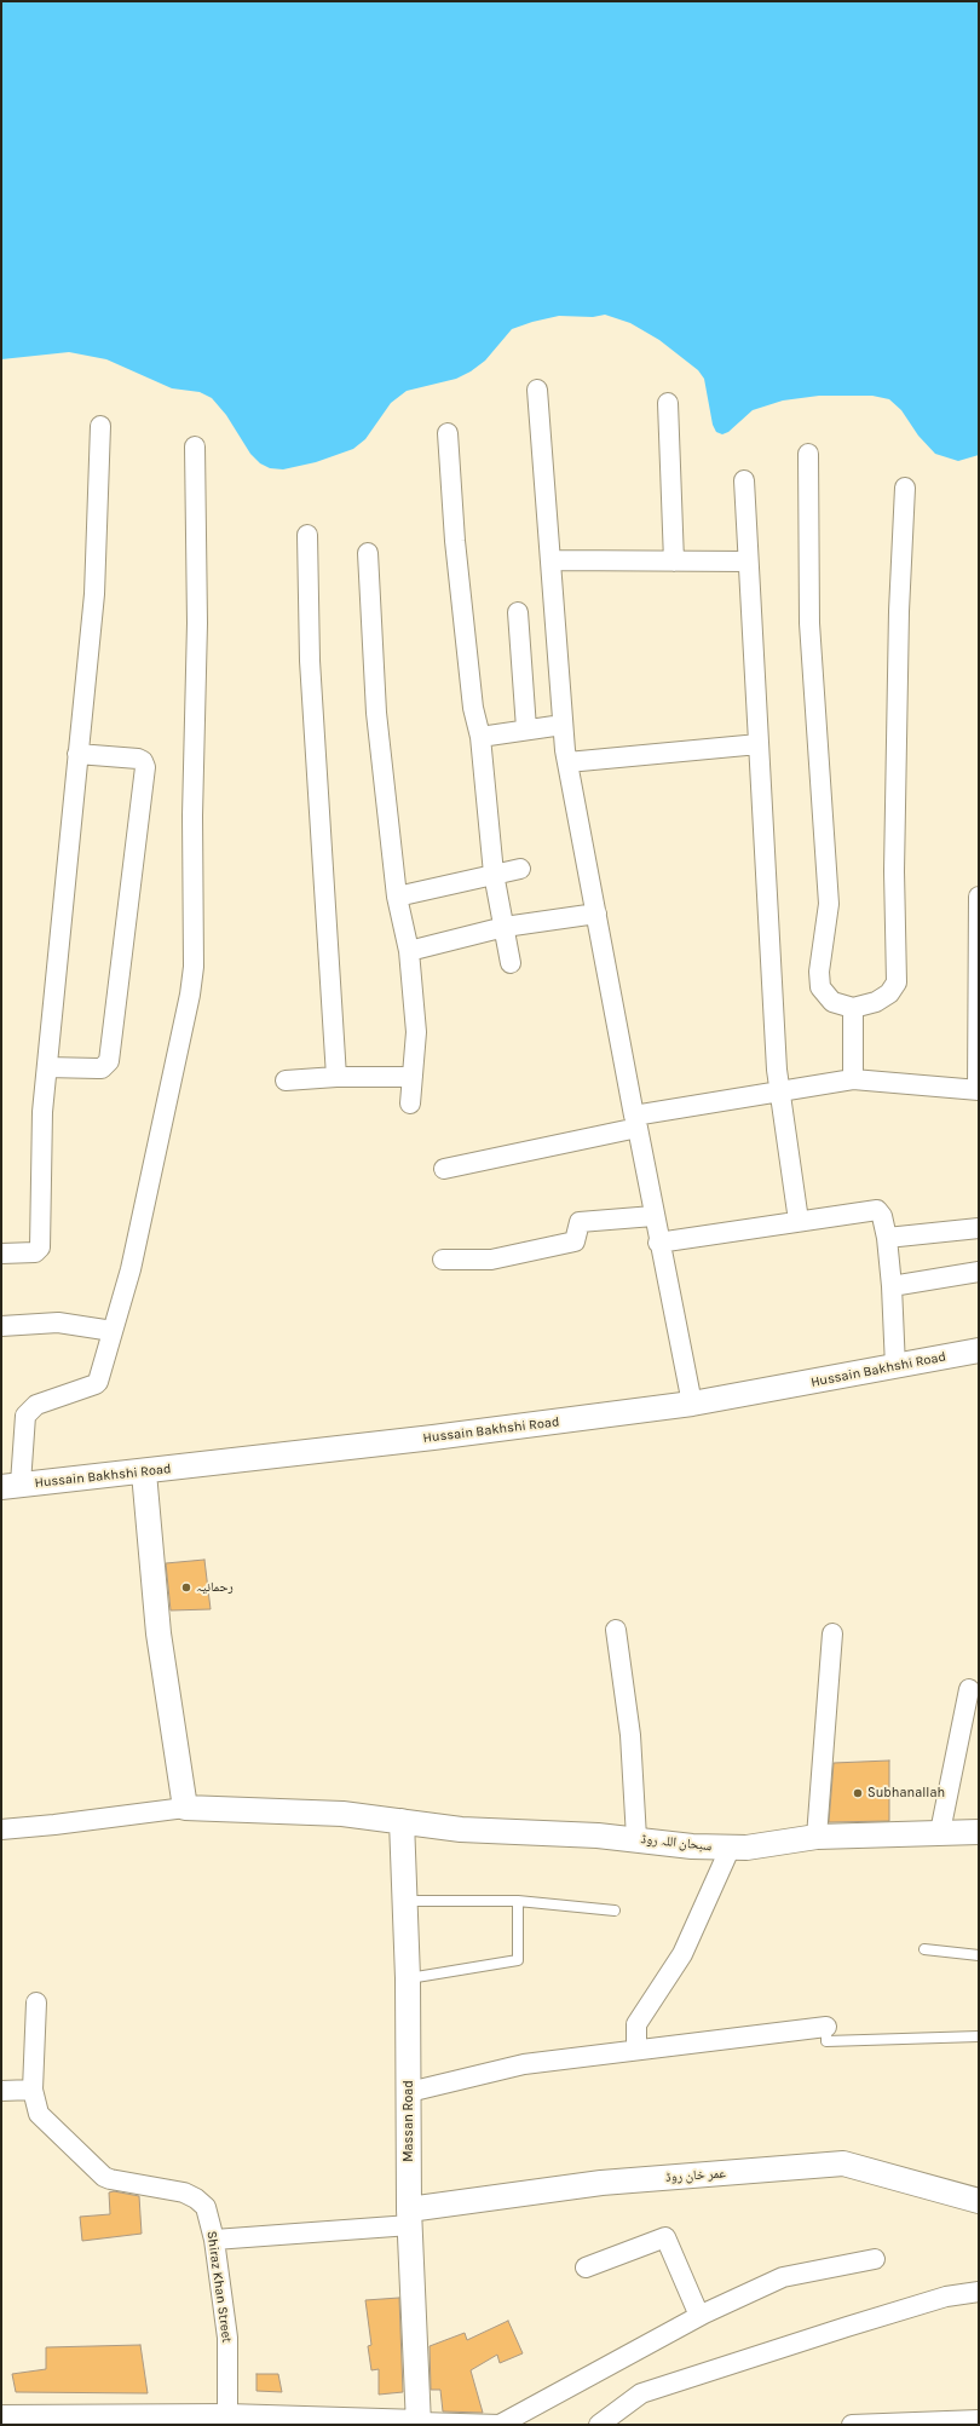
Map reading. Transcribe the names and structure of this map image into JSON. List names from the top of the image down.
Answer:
{
  "streets": {
    "street": [
      "Hussain Bakhshi Road",
      "سبحان اللہ روڈ",
      "Massan Road",
      "عمر خان روڈ",
      "Shiraz Khan Street"
    ]
  },
  "crossings": [
    ["سبحان اللہ روڈ", "Massan Road"],
    ["Massan Road", "عمر خان روڈ"]
  ],
  "places": ["رحمانیہ", "Subhanallah"]
}
